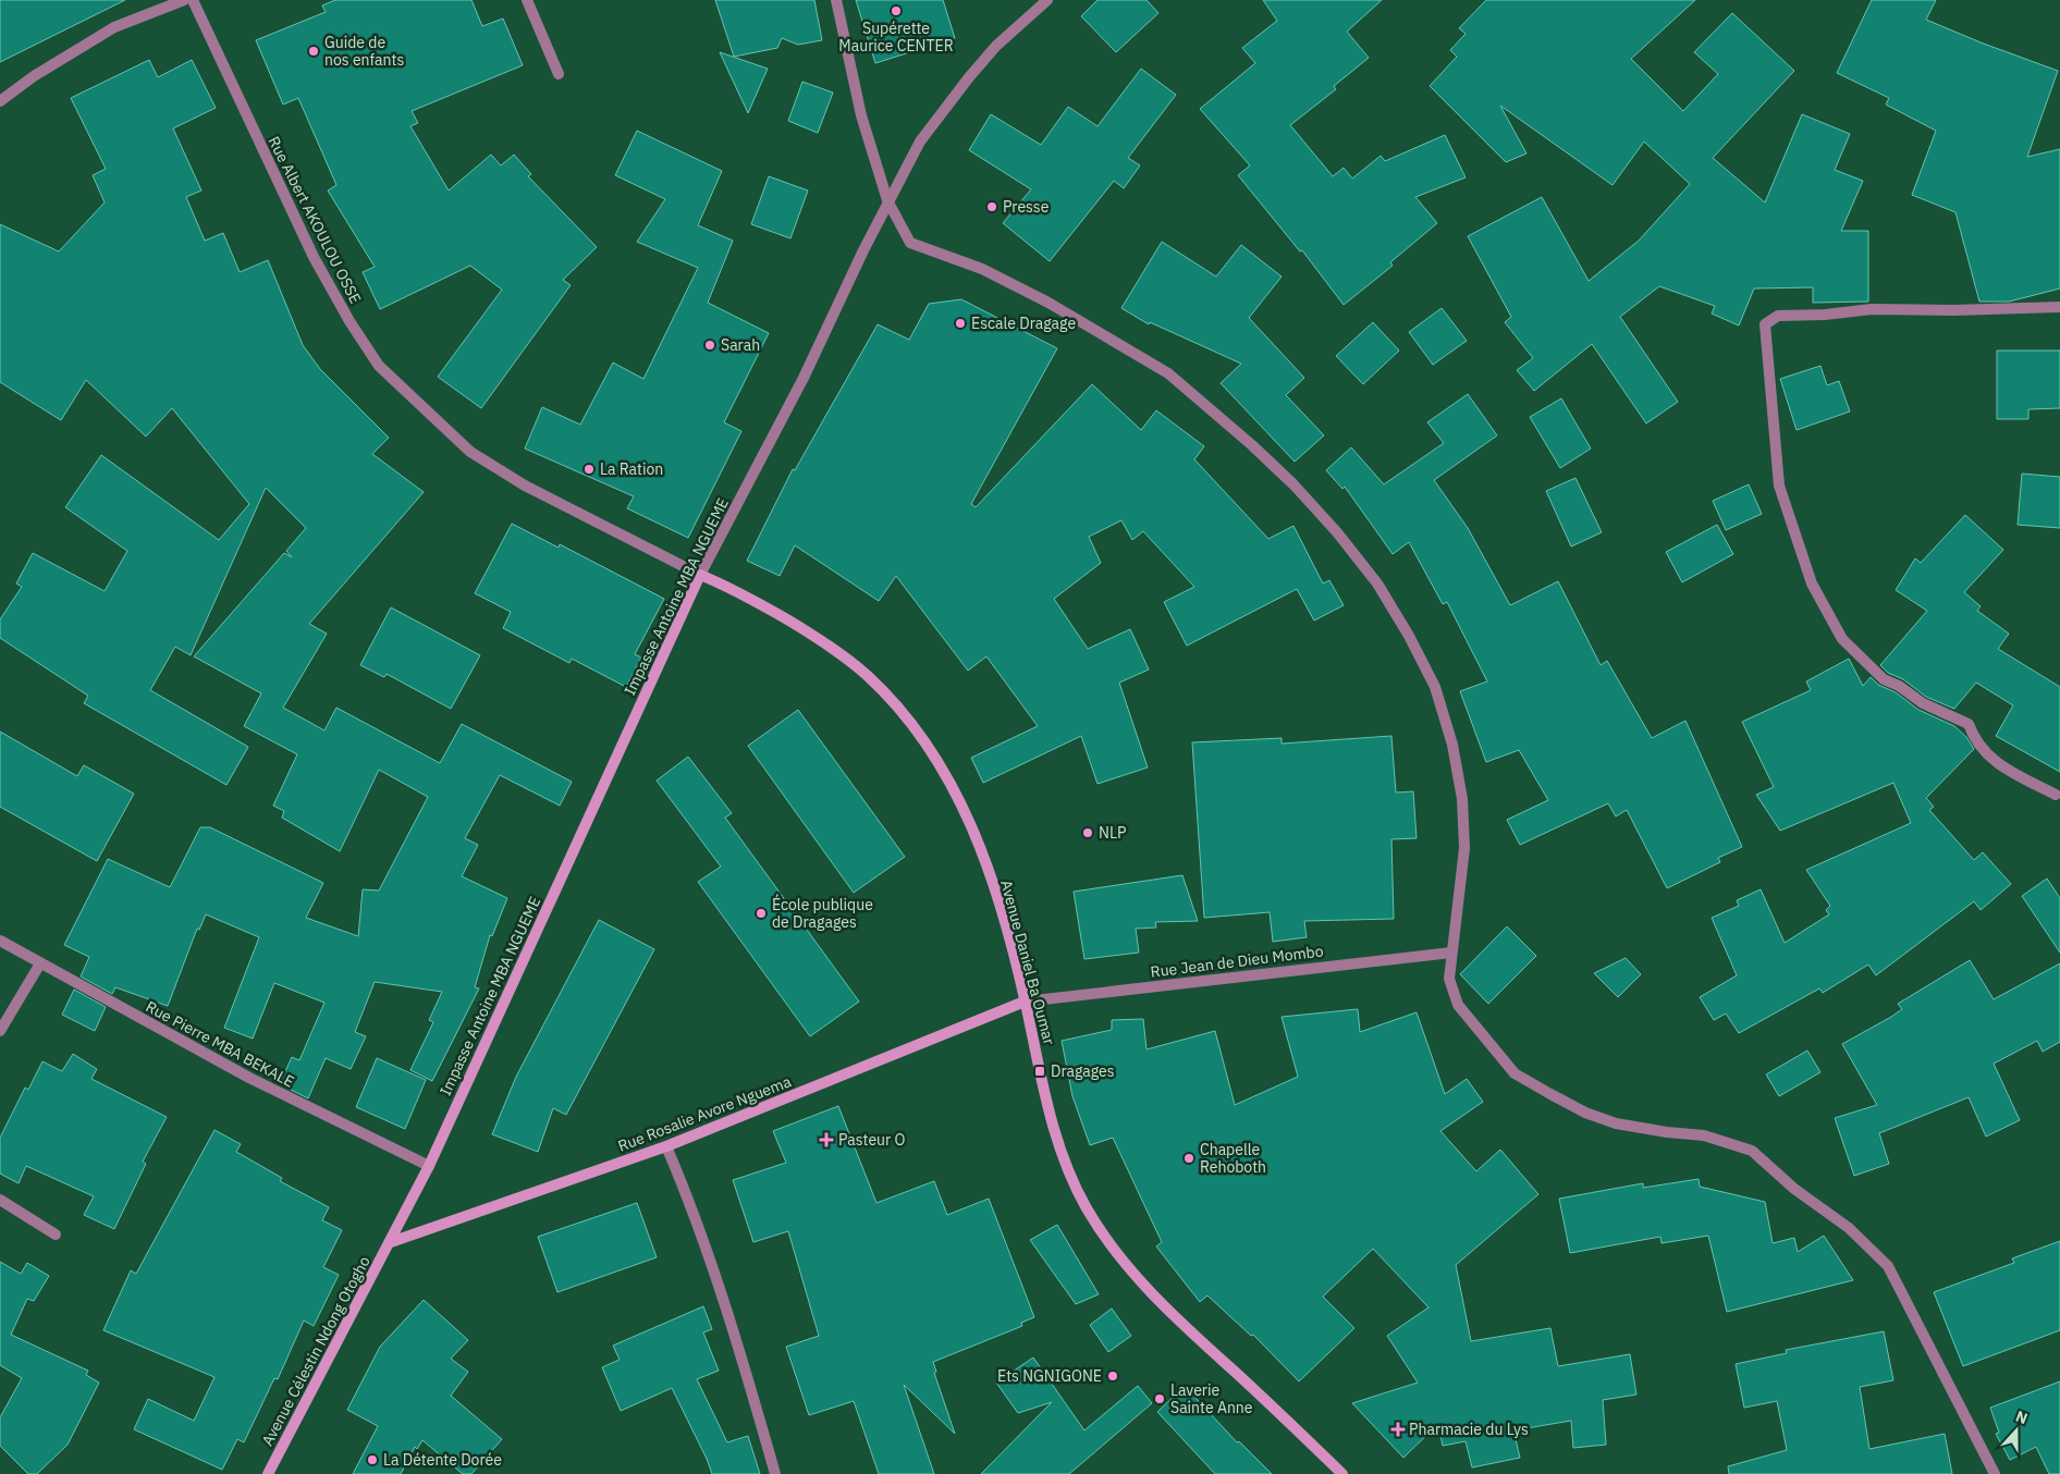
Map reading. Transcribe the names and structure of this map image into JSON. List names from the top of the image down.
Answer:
{
  "streets": {
    "main road": [
      "Impasse Antoine MBA NGUEME",
      "Avenue Daniel Ba Oumar",
      "Rue Rosalie Avore Nguema",
      "Avenue Célestin Ndong Otogho"
    ],
    "street": ["Rue Albert AKOULOU OSSE", "Rue Jean de Dieu Mombo", "Rue Pierre MBA BEKALE"]
  },
  "crossings": [
    ["Rue Albert AKOULOU OSSE", "Impasse Antoine MBA NGUEME"],
    ["Rue Albert AKOULOU OSSE", "Avenue Daniel Ba Oumar"],
    ["Impasse Antoine MBA NGUEME", "Avenue Daniel Ba Oumar"],
    ["Impasse Antoine MBA NGUEME", "Rue Pierre MBA BEKALE"],
    ["Impasse Antoine MBA NGUEME", "Rue Rosalie Avore Nguema"],
    ["Impasse Antoine MBA NGUEME", "Avenue Célestin Ndong Otogho"],
    ["Rue Jean de Dieu Mombo", "Avenue Daniel Ba Oumar"],
    ["Rue Jean de Dieu Mombo", "Rue Rosalie Avore Nguema"],
    ["Avenue Daniel Ba Oumar", "Rue Rosalie Avore Nguema"],
    ["Rue Rosalie Avore Nguema", "Avenue Célestin Ndong Otogho"]
  ],
  "places": {
    "other": [
      "Supérette Maurice CENTER",
      "Guide de nos enfants",
      "Presse",
      "Escale Dragage",
      "Sarah",
      "La Ration",
      "NLP",
      "École publique de Dragages",
      "Chapelle Rehoboth",
      "Ets NGNIGONE",
      "Laverie Sainte Anne",
      "La Détente Dorée"
    ],
    "transit": ["Dragages"],
    "health": ["Pasteur O", "Pharmacie du Lys"]
  },
  "north": "top"
}
